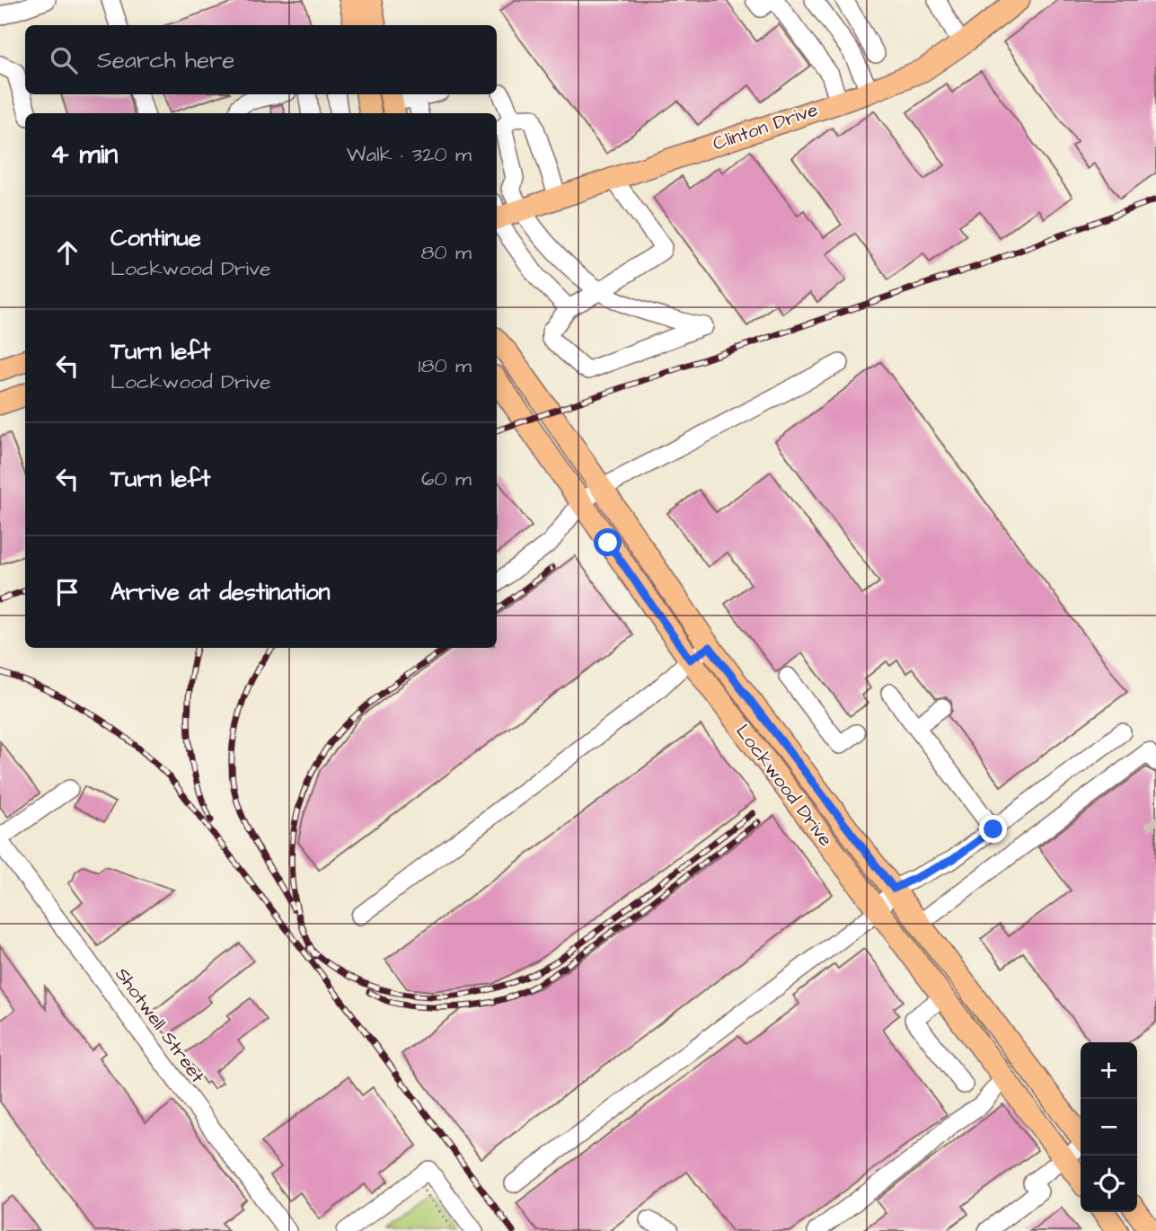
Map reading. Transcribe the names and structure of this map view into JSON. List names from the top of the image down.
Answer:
{
  "streets": {
    "main road": ["Clinton Drive", "Lockwood Drive"],
    "street": ["Shotwell Street"]
  },
  "page": {
    "search": "Search here",
    "heading": ["4 min", "Walk · 320 m"],
    "list": [
      ["Continue", "Lockwood Drive", "80 m"],
      ["Turn left", "Lockwood Drive", "180 m"],
      ["Turn left", "60 m"],
      "Arrive at destination"
    ],
    "map_buttons": ["+", "−"]
  }
}
